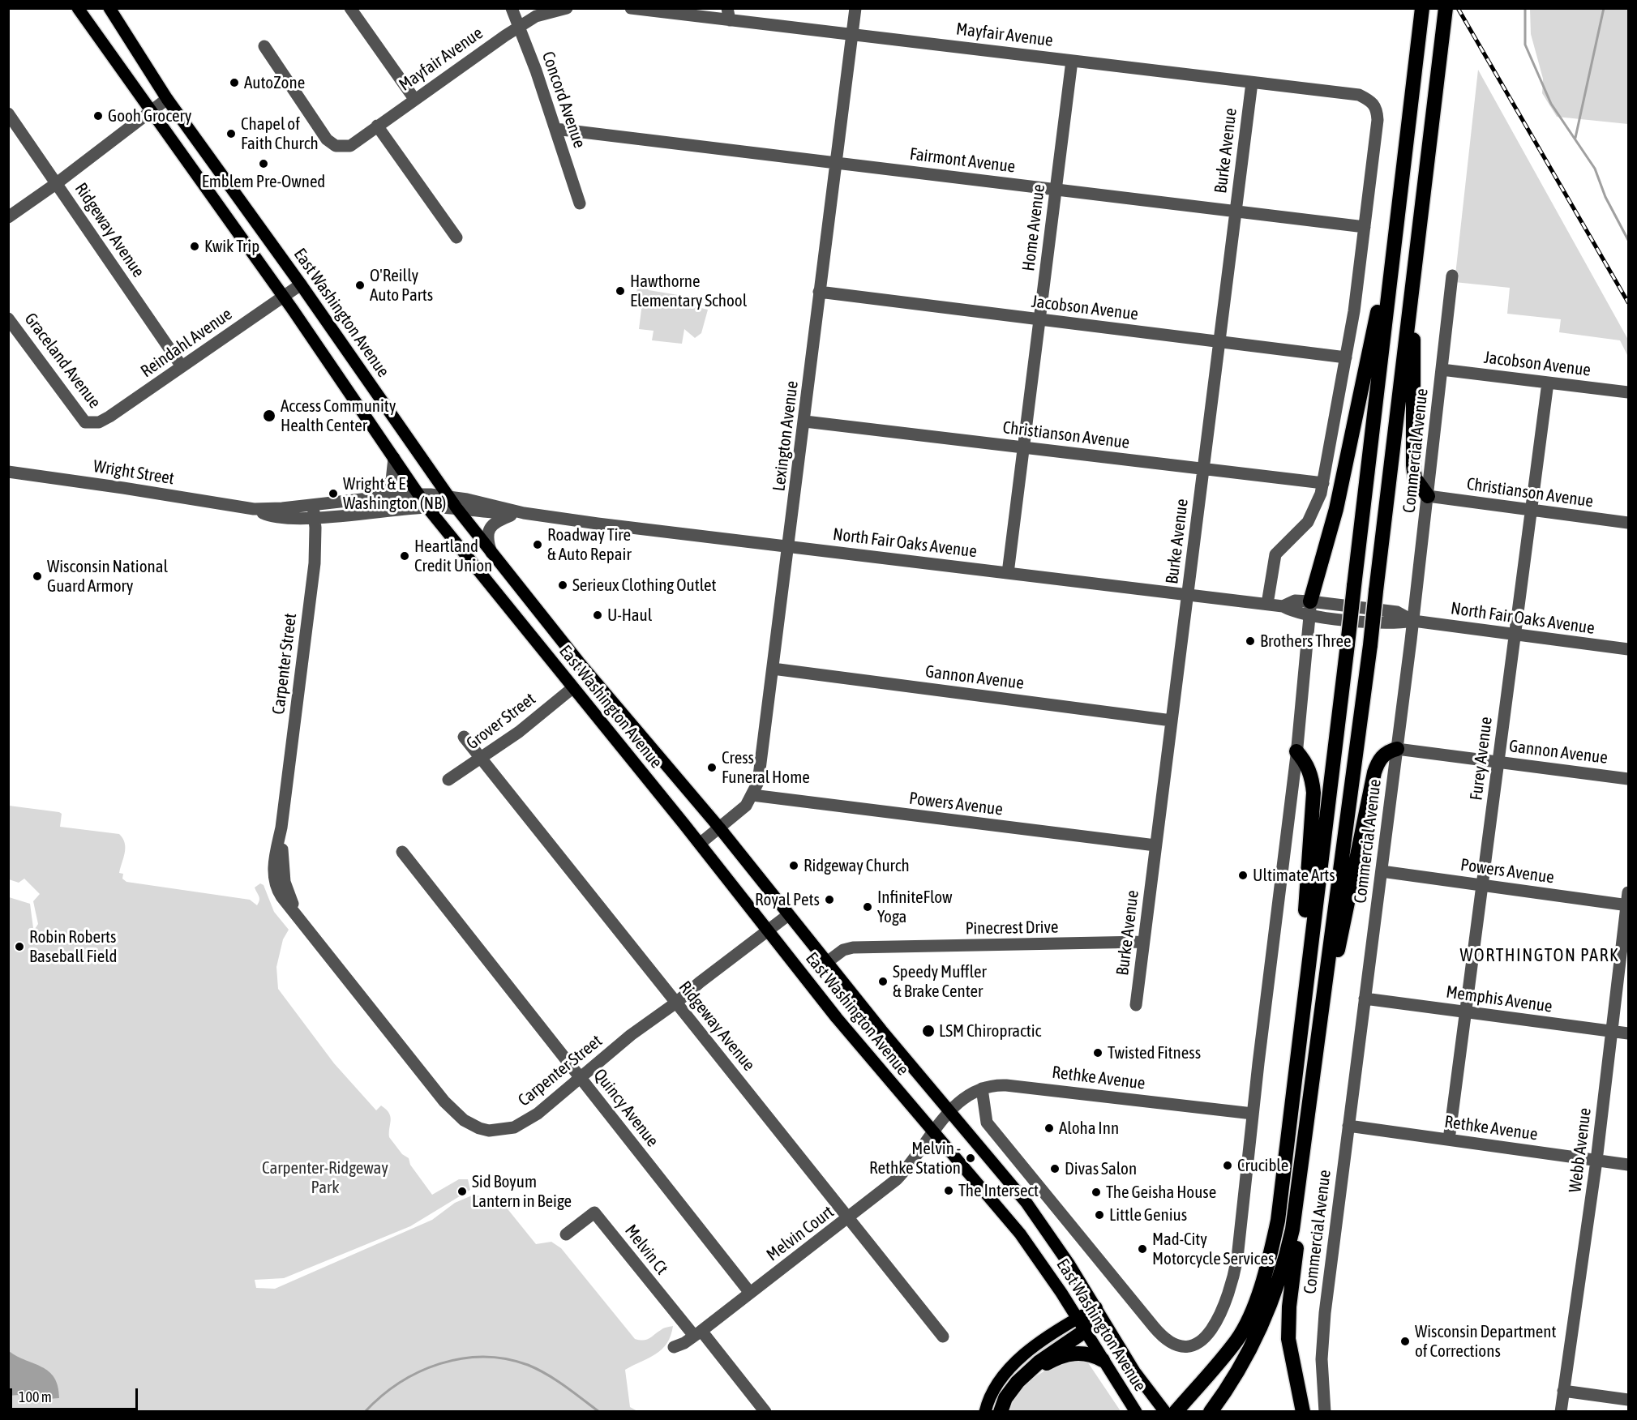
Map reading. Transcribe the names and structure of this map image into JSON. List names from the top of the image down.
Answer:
{
  "streets": {
    "main road": ["East Washington Avenue"],
    "street": [
      "Mayfair Avenue",
      "Concord Avenue",
      "Burke Avenue",
      "Fairmont Avenue",
      "Home Avenue",
      "Ridgeway Avenue",
      "Jacobson Avenue",
      "Reindahl Avenue",
      "Graceland Avenue",
      "Christianson Avenue",
      "Lexington Avenue",
      "Commercial Avenue",
      "Wright Street",
      "North Fair Oaks Avenue",
      "Carpenter Street",
      "Gannon Avenue",
      "Grover Street",
      "Furey Avenue",
      "Powers Avenue",
      "Pinecrest Drive",
      "Memphis Avenue",
      "Rethke Avenue",
      "Quincy Avenue",
      "Webb Avenue",
      "Melvin Court",
      "Melvin Ct"
    ]
  },
  "crossings": [
    ["Mayfair Avenue", "Concord Avenue"],
    ["Mayfair Avenue", "Burke Avenue"],
    ["Mayfair Avenue", "Fairmont Avenue"],
    ["Mayfair Avenue", "Home Avenue"],
    ["Mayfair Avenue", "Lexington Avenue"],
    ["Concord Avenue", "Fairmont Avenue"],
    ["Burke Avenue", "Fairmont Avenue"],
    ["Burke Avenue", "Jacobson Avenue"],
    ["Burke Avenue", "Christianson Avenue"],
    ["Burke Avenue", "North Fair Oaks Avenue"],
    ["Burke Avenue", "Gannon Avenue"],
    ["Burke Avenue", "Powers Avenue"],
    ["Burke Avenue", "Pinecrest Drive"],
    ["Fairmont Avenue", "Home Avenue"],
    ["Fairmont Avenue", "Lexington Avenue"],
    ["Home Avenue", "Jacobson Avenue"],
    ["Home Avenue", "Christianson Avenue"],
    ["Home Avenue", "North Fair Oaks Avenue"],
    ["Ridgeway Avenue", "Reindahl Avenue"],
    ["Ridgeway Avenue", "Carpenter Street"],
    ["Ridgeway Avenue", "Grover Street"],
    ["Ridgeway Avenue", "Melvin Court"],
    ["Jacobson Avenue", "Lexington Avenue"],
    ["Jacobson Avenue", "Commercial Avenue"],
    ["Jacobson Avenue", "Furey Avenue"],
    ["East Washington Avenue", "Reindahl Avenue"],
    ["East Washington Avenue", "Lexington Avenue"],
    ["East Washington Avenue", "Wright Street"],
    ["East Washington Avenue", "North Fair Oaks Avenue"],
    ["East Washington Avenue", "Carpenter Street"],
    ["East Washington Avenue", "Grover Street"],
    ["East Washington Avenue", "Pinecrest Drive"],
    ["East Washington Avenue", "Rethke Avenue"],
    ["East Washington Avenue", "Melvin Court"],
    ["Reindahl Avenue", "Graceland Avenue"],
    ["Christianson Avenue", "Lexington Avenue"],
    ["Christianson Avenue", "Commercial Avenue"],
    ["Christianson Avenue", "Furey Avenue"],
    ["Lexington Avenue", "North Fair Oaks Avenue"],
    ["Lexington Avenue", "Gannon Avenue"],
    ["Lexington Avenue", "Powers Avenue"],
    ["Commercial Avenue", "North Fair Oaks Avenue"],
    ["Commercial Avenue", "Gannon Avenue"],
    ["Commercial Avenue", "Powers Avenue"],
    ["Commercial Avenue", "Memphis Avenue"],
    ["Commercial Avenue", "Rethke Avenue"],
    ["Wright Street", "North Fair Oaks Avenue"],
    ["Wright Street", "Carpenter Street"],
    ["North Fair Oaks Avenue", "Furey Avenue"],
    ["Carpenter Street", "Quincy Avenue"],
    ["Gannon Avenue", "Furey Avenue"],
    ["Furey Avenue", "Powers Avenue"],
    ["Furey Avenue", "Memphis Avenue"],
    ["Furey Avenue", "Rethke Avenue"],
    ["Powers Avenue", "Webb Avenue"],
    ["Memphis Avenue", "Webb Avenue"],
    ["Rethke Avenue", "Webb Avenue"],
    ["Rethke Avenue", "Melvin Court"],
    ["Quincy Avenue", "Melvin Court"],
    ["Melvin Court", "Melvin Ct"]
  ],
  "districts": ["WORTHINGTON PARK"],
  "parks": ["Carpenter-Ridgeway Park"],
  "places": [
    "AutoZone",
    "Gooh Grocery",
    "Chapel of Faith Church",
    "Emblem Pre-Owned",
    "Kwik Trip",
    "O'Reilly Auto Parts",
    "Hawthorne Elementary School",
    "Access Community Health Center",
    "Wright & E Washington (NB)",
    "Roadway Tire & Auto Repair",
    "Heartland Credit Union",
    "Wisconsin National Guard Armory",
    "Serieux Clothing Outlet",
    "U-Haul",
    "Brothers Three",
    "Cress Funeral Home",
    "Ridgeway Church",
    "Ultimate Arts",
    "Royal Pets",
    "InfiniteFlow Yoga",
    "Robin Roberts Baseball Field",
    "Speedy Muffler & Brake Center",
    "LSM Chiropractic",
    "Twisted Fitness",
    "Aloha Inn",
    "Melvin - Rethke Station",
    "Crucible",
    "Divas Salon",
    "The Intersect",
    "Sid Boyum Lantern in Beige",
    "The Geisha House",
    "Little Genius",
    "Mad-City Motorcycle Services",
    "Wisconsin Department of Corrections"
  ],
  "scale_bar": "100 m"
}
